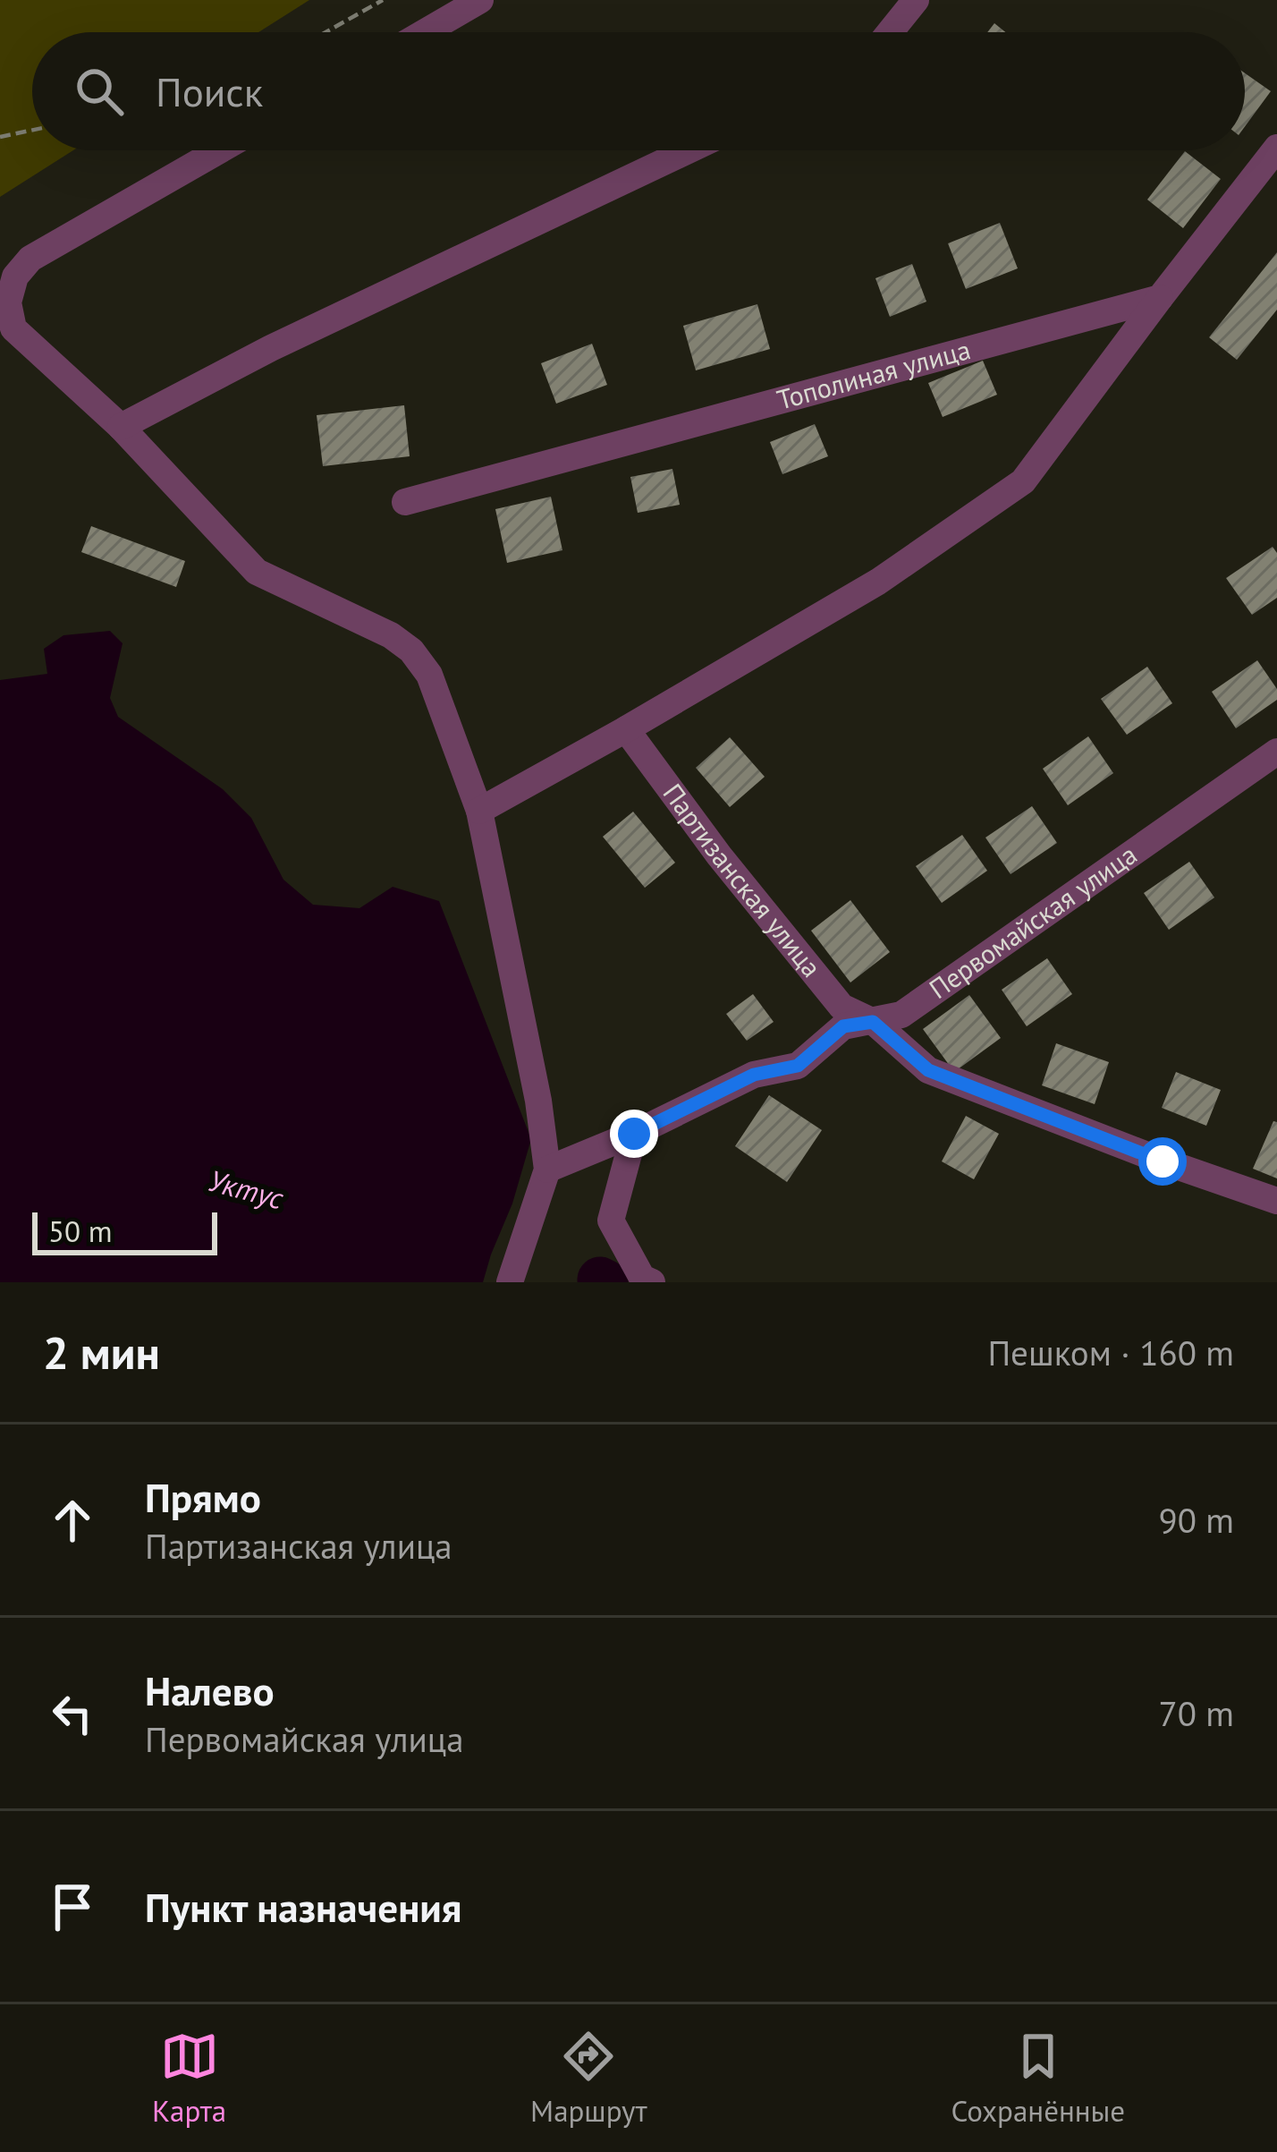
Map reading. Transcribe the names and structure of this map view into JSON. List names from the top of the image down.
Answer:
{
  "streets": {
    "street": ["Тополиная улица", "Партизанская улица", "Первомайская улица"]
  },
  "crossings": [
    ["Партизанская улица", "Первомайская улица"]
  ],
  "water": ["Уктус"],
  "scale_bar": "50 m",
  "page": {
    "search": "Поиск",
    "scale": "50 m",
    "heading": ["2 мин", "Пешком · 160 m"],
    "list": [
      ["Прямо", "Партизанская улица", "90 m"],
      ["Налево", "Первомайская улица", "70 m"],
      "Пункт назначения"
    ],
    "nav": ["Карта", "Маршрут", "Сохранённые"]
  }
}
